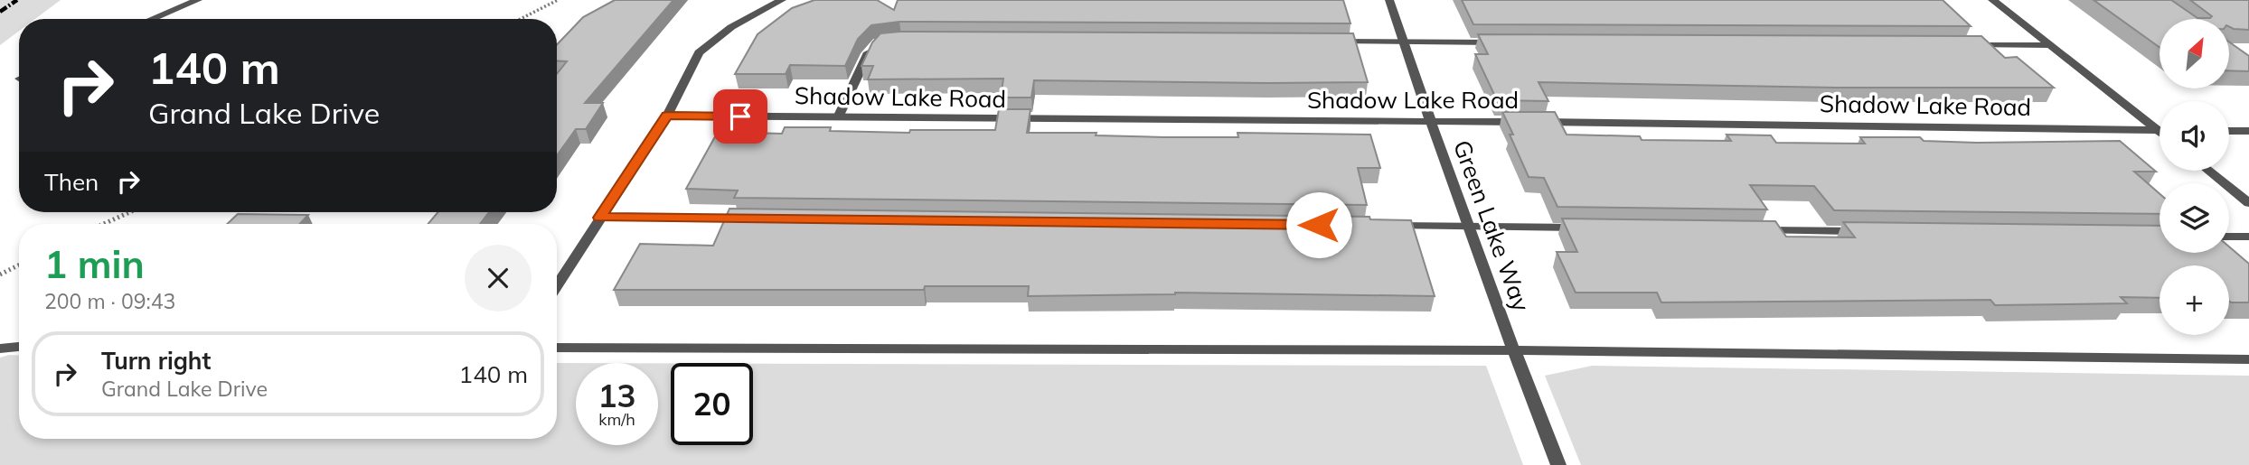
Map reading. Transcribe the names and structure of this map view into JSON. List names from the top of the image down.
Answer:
{
  "streets": {
    "street": ["Shadow Lake Road", "Green Lake Way"]
  },
  "crossings": [
    ["Shadow Lake Road", "Green Lake Way"]
  ],
  "north": "top right",
  "page": {
    "map_buttons": "+",
    "turn": ["140 m", "Grand Lake Drive"],
    "then": "Then",
    "heading": ["1 min", "200 m · 09:43"],
    "list": [
      {
        "name": "Turn right",
        "note": "Grand Lake Drive",
        "value": "140 m"
      }
    ],
    "speed": "13 km/h",
    "limit": "20"
  }
}
